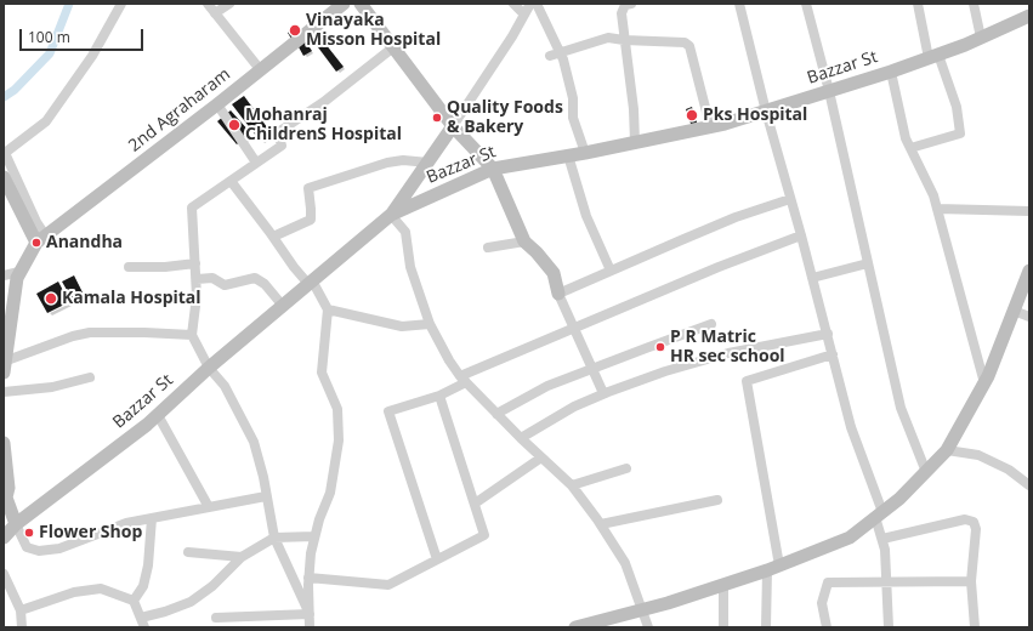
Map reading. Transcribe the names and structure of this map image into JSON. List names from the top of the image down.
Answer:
{
  "streets": {
    "main road": ["Bazzar St", "2nd Agraharam"]
  },
  "places": [
    "Vinayaka Misson Hospital",
    "Pks Hospital",
    "Quality Foods & Bakery",
    "Mohanraj ChildrenS Hospital",
    "Anandha",
    "Kamala Hospital",
    "P R Matric HR sec school",
    "Flower Shop"
  ],
  "scale_bar": "100 m"
}
